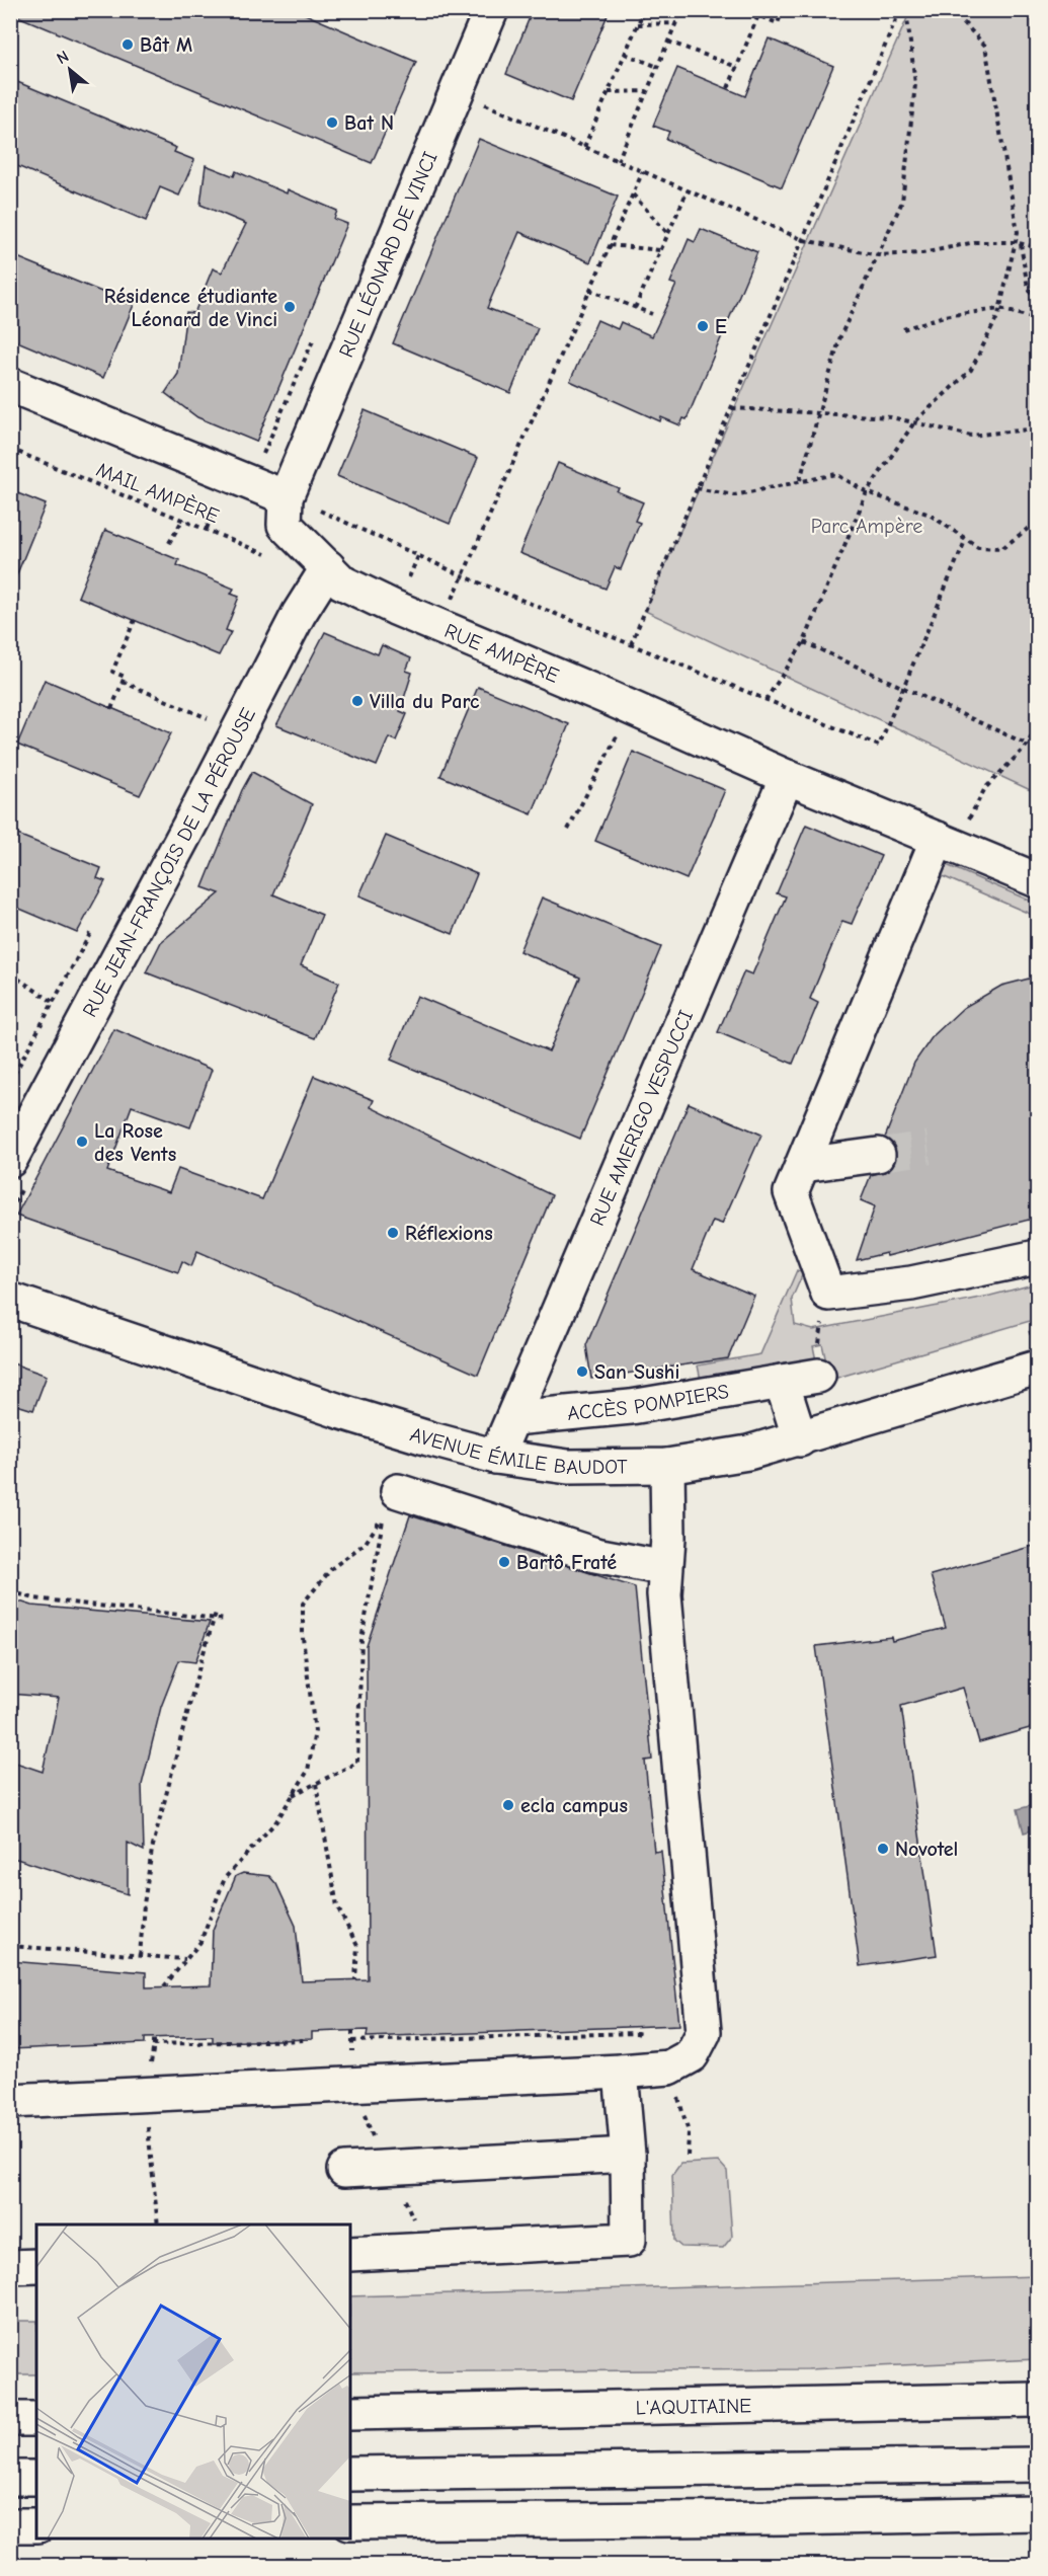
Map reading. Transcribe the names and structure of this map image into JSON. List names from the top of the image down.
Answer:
{
  "streets": {
    "main road": [
      "RUE LÉONARD DE VINCI",
      "RUE AMPÈRE",
      "RUE JEAN-FRANÇOIS DE LA PÉROUSE",
      "RUE AMERIGO VESPUCCI",
      "ACCÈS POMPIERS",
      "AVENUE ÉMILE BAUDOT",
      "L'AQUITAINE"
    ],
    "path": ["MAIL AMPÈRE"]
  },
  "crossings": [
    ["RUE LÉONARD DE VINCI", "RUE AMPÈRE"],
    ["RUE AMPÈRE", "RUE JEAN-FRANÇOIS DE LA PÉROUSE"],
    ["RUE AMPÈRE", "RUE AMERIGO VESPUCCI"],
    ["RUE AMERIGO VESPUCCI", "ACCÈS POMPIERS"],
    ["RUE AMERIGO VESPUCCI", "AVENUE ÉMILE BAUDOT"]
  ],
  "parks": ["Parc Ampère"],
  "places": [
    "Bât M",
    "Bat N",
    "Résidence étudiante Léonard de Vinci",
    "E",
    "Villa du Parc",
    "La Rose des Vents",
    "Réflexions",
    "San Sushi",
    "Bartô Fraté",
    "ecla campus",
    "Novotel"
  ],
  "north": "top left"
}
